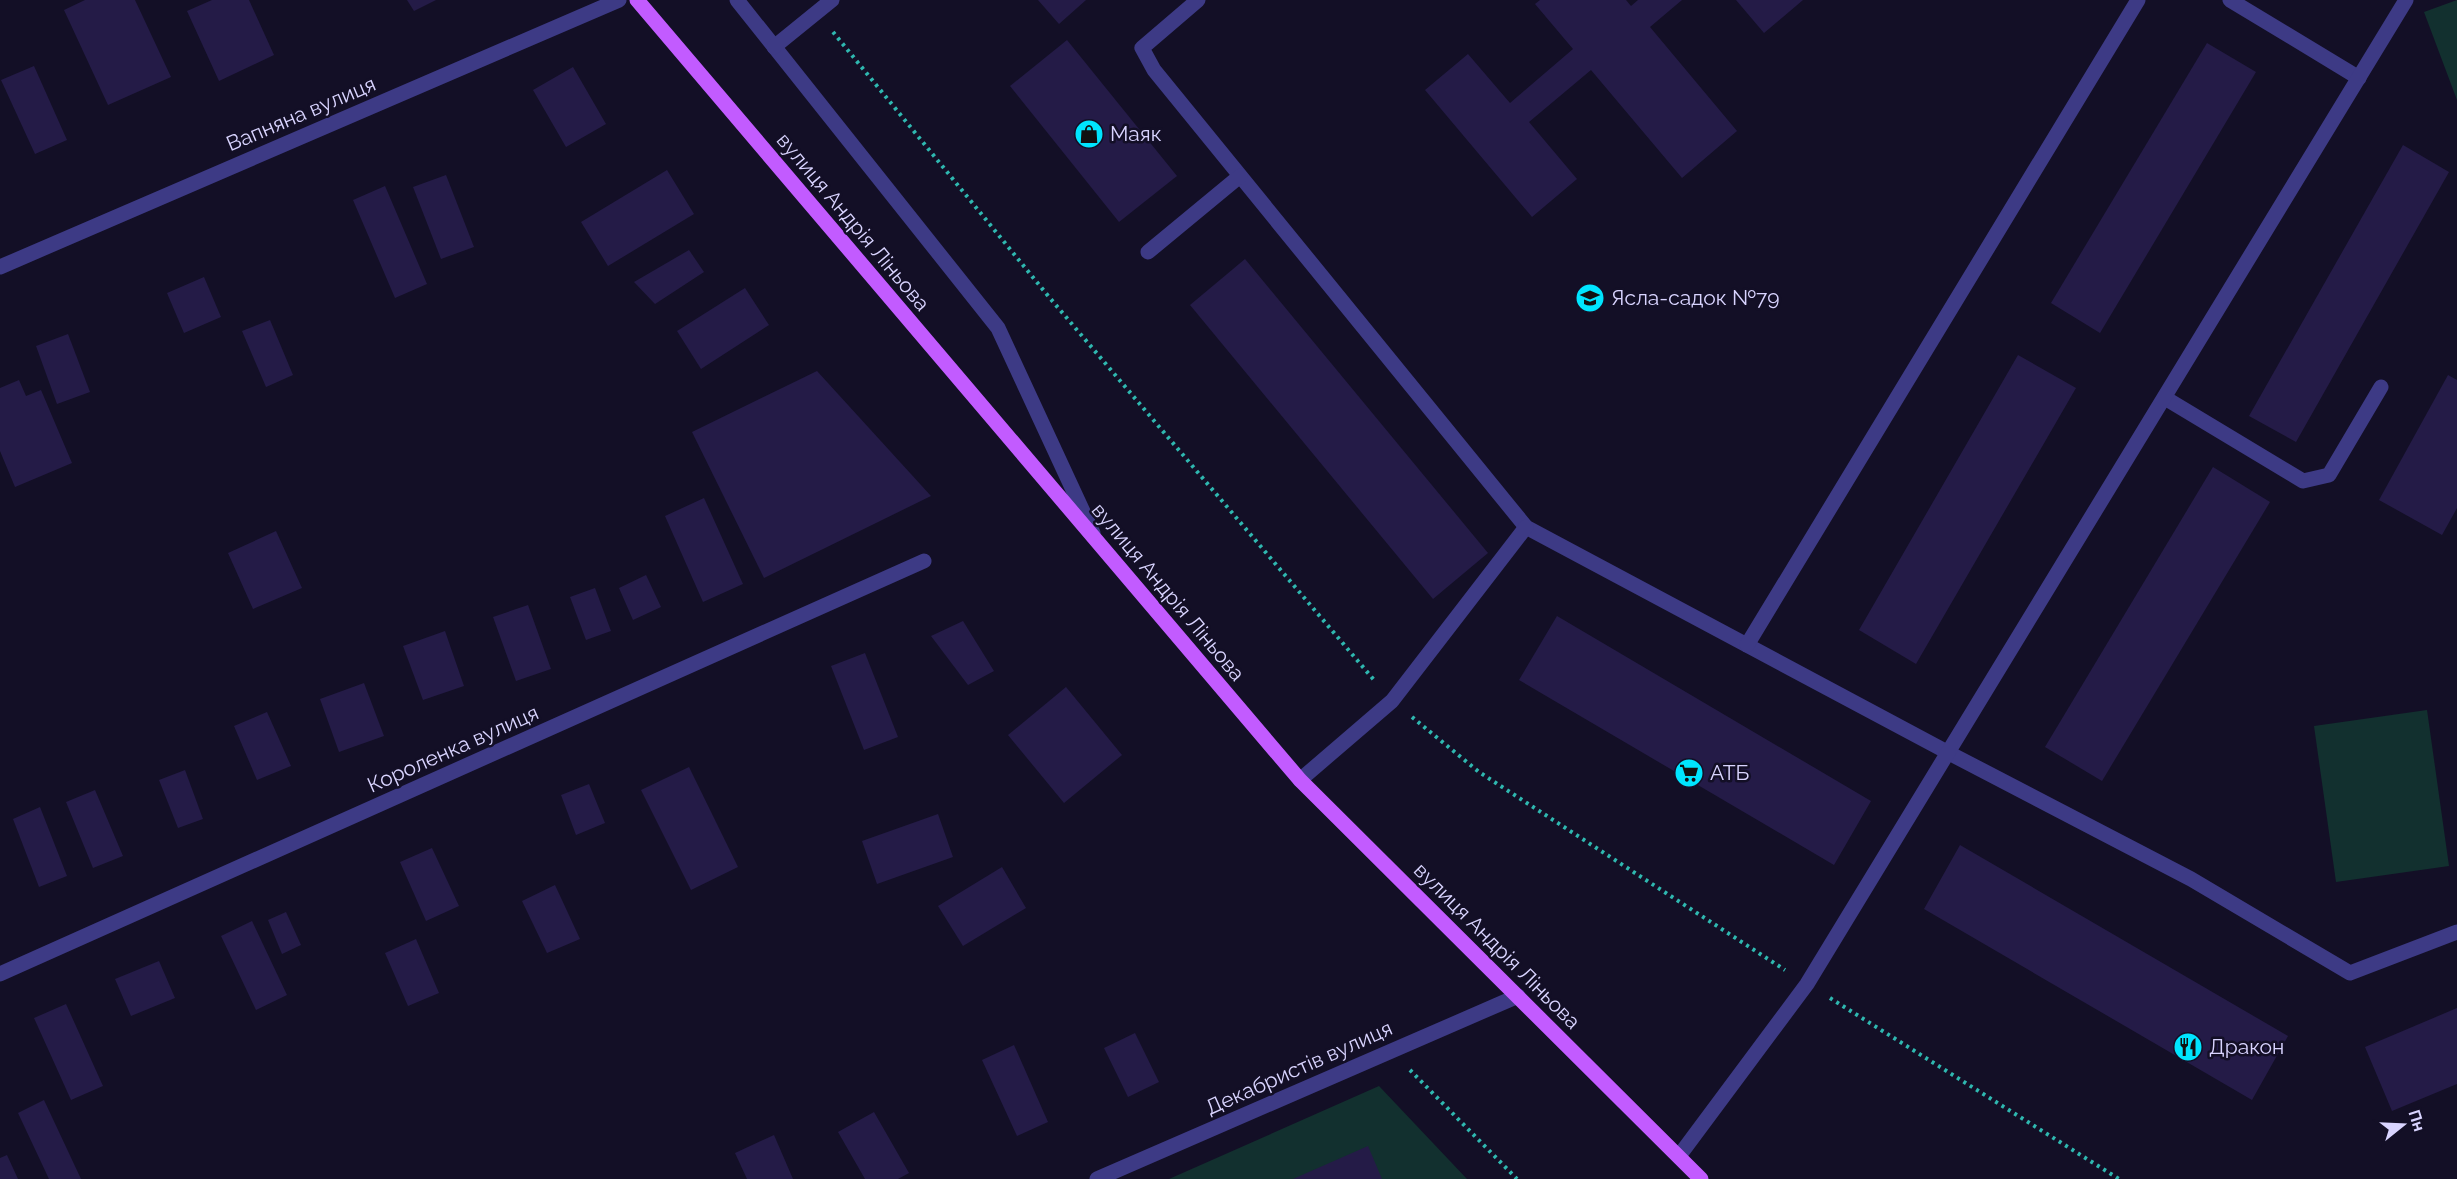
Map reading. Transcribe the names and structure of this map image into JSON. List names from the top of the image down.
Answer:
{
  "streets": {
    "main road": ["вулиця Андрія Ліньова"],
    "street": ["Вапняна вулиця", "Короленка вулиця", "Декабристів вулиця"]
  },
  "crossings": [
    ["вулиця Андрія Ліньова", "Декабристів вулиця"]
  ],
  "places": {
    "shop": ["Маяк"],
    "school or university": ["Ясла-садок №79"],
    "supermarket": ["АТБ"],
    "restaurant": ["Дракон"]
  },
  "north": "right"
}
